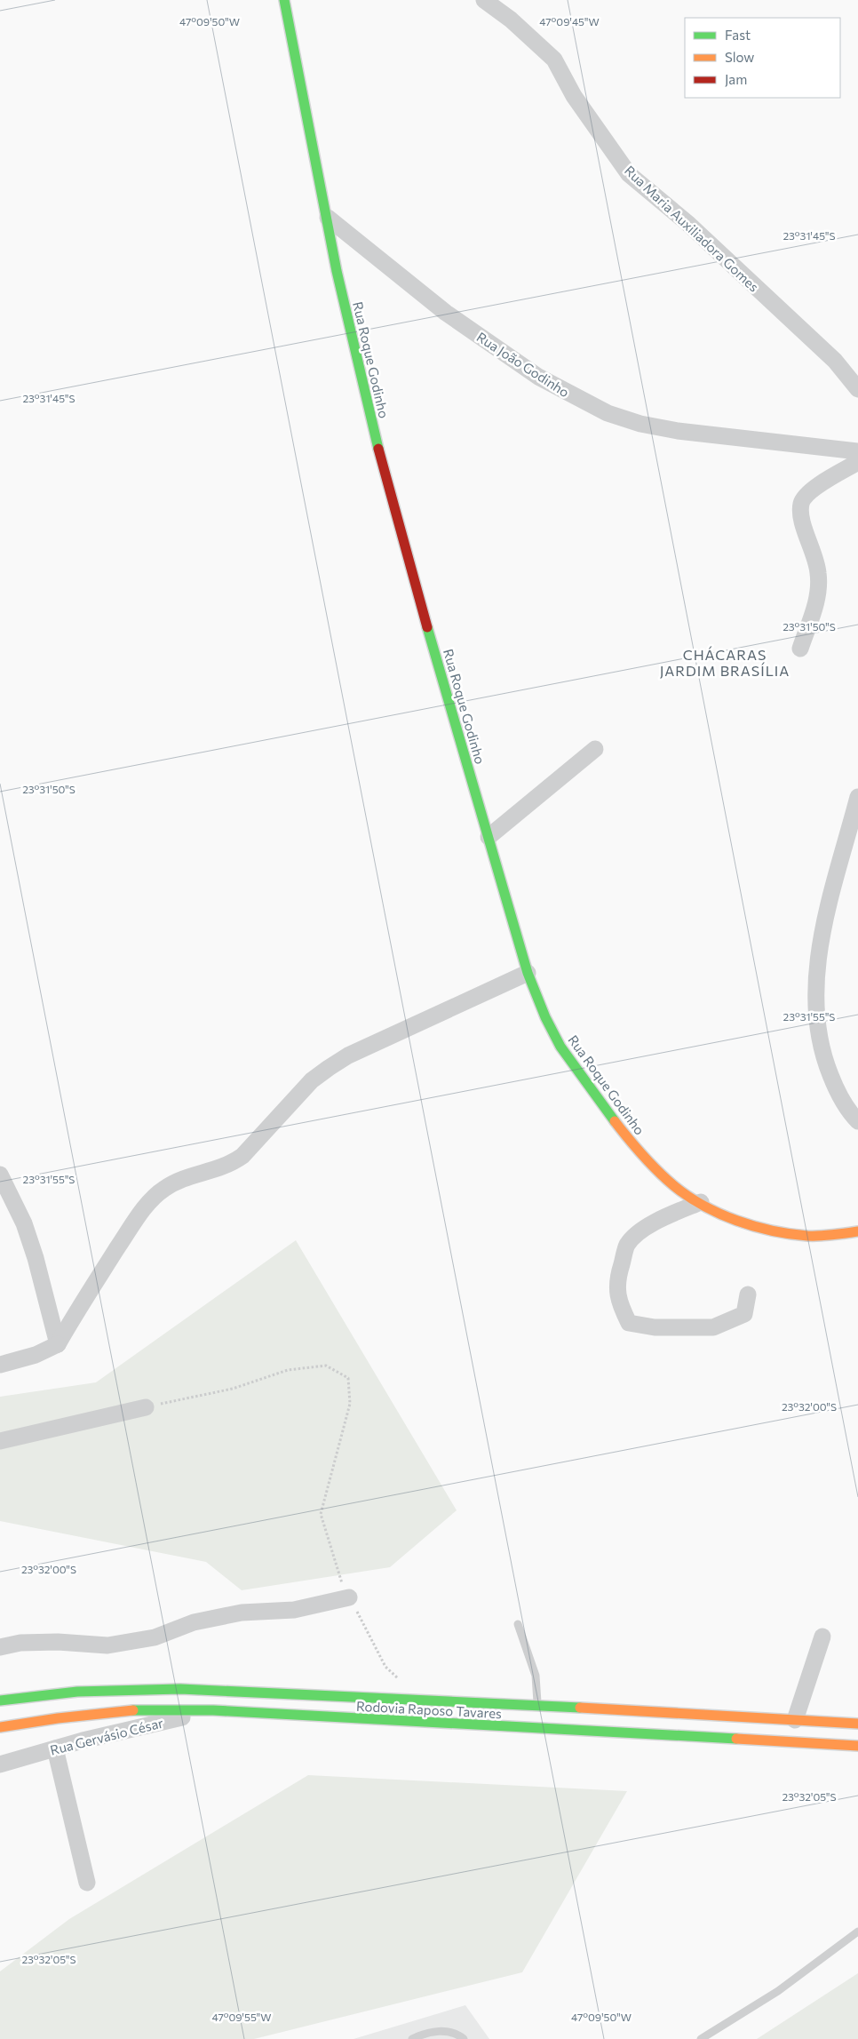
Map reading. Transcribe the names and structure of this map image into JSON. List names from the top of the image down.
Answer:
{
  "streets": {
    "main road": ["Rua Roque Godinho", "Rodovia Raposo Tavares"],
    "street": ["Rua Maria Auxiliadora Gomes", "Rua João Godinho", "Rua Gervásio César"]
  },
  "crossings": [
    ["Rua Roque Godinho", "Rua João Godinho"],
    ["Rodovia Raposo Tavares", "Rua Gervásio César"]
  ],
  "districts": ["CHÁCARAS JARDIM BRASÍLIA"],
  "legend": ["Fast", "Slow", "Jam"],
  "coordinates": [
    "47°09'50\"W",
    "47°09'45\"W",
    "23°31'45\"S",
    "23°31'50\"S",
    "23°31'55\"S",
    "23°32'00\"S",
    "23°32'05\"S",
    "47°09'55\"W"
  ]
}
